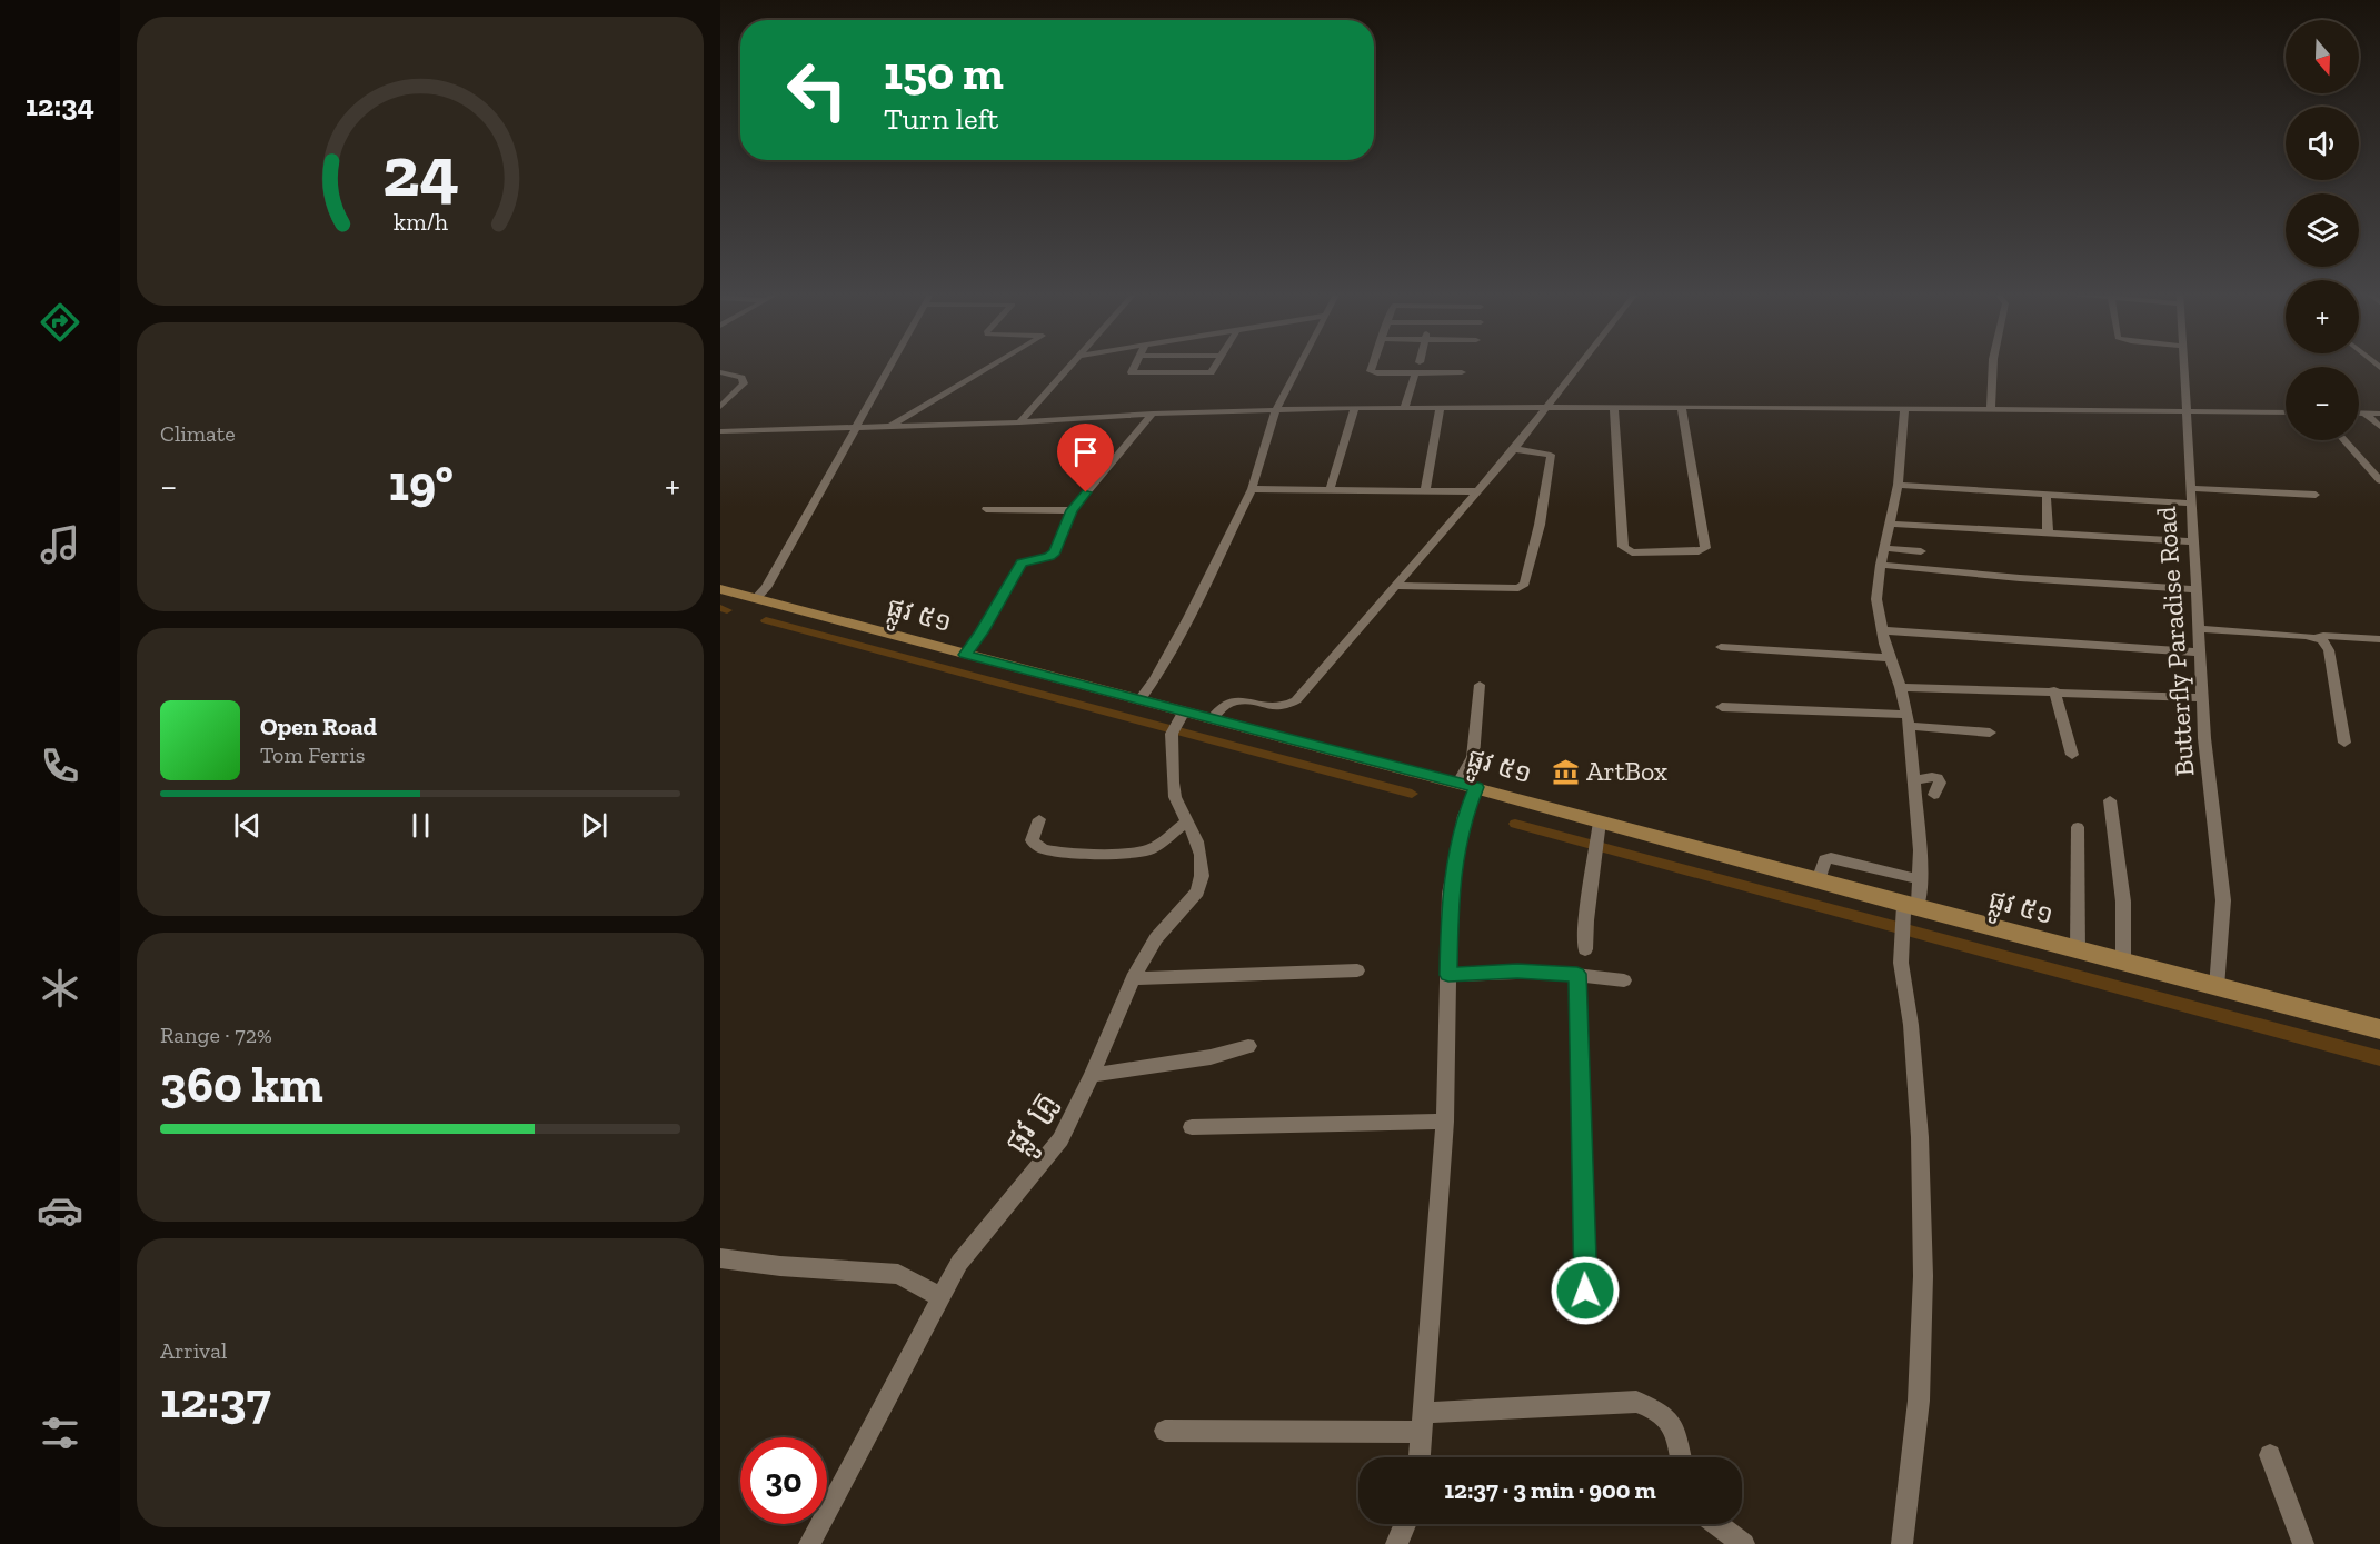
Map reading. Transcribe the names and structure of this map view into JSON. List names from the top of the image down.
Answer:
{
  "streets": {
    "main road": ["ផ្លូវ ៥១"],
    "street": ["Butterfly Paradise Road", "ផ្លូវ គ្រូ"]
  },
  "crossings": [
    ["ផ្លូវ ៥១", "Butterfly Paradise Road"],
    ["ផ្លូវ ៥១", "ផ្លូវ គ្រូ"]
  ],
  "places": {
    "museum": ["ArtBox"]
  },
  "north": "bottom",
  "page": {
    "tabs": "12:34",
    "map_buttons": ["+", "−"],
    "turn": ["150 m", "Turn left"],
    "tile": [
      "Climate",
      ["Range · 72%", "360 km"],
      ["Arrival", "12:37"]
    ],
    "heat": ["−", "19°", "+"],
    "song": ["Open Road", "Tom Ferris"],
    "limit": "30",
    "trip": "12:37 · 3 min · 900 m",
    "gauge": ["24", "km/h"]
  }
}
